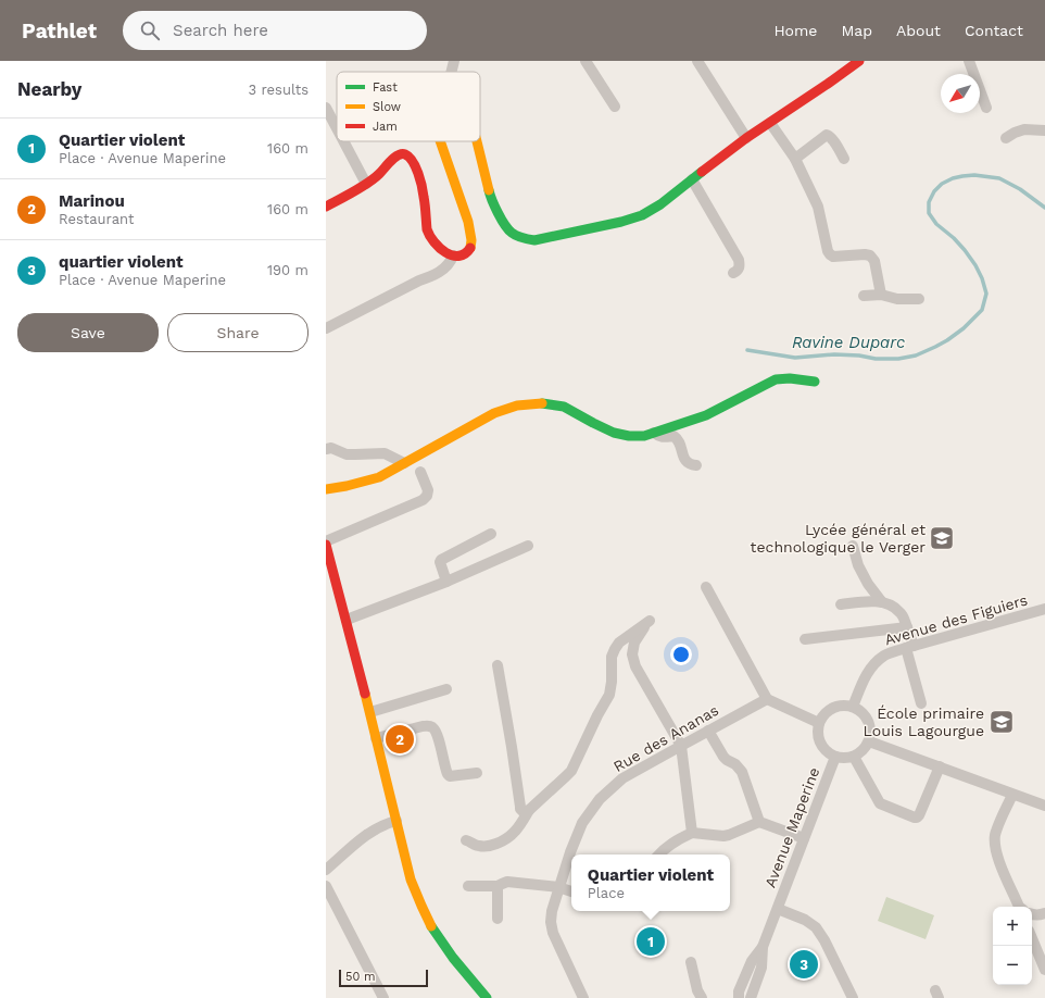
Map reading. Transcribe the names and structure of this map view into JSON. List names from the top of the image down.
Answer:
{
  "streets": {
    "street": ["Avenue des Figuiers", "Rue des Ananas", "Avenue Maperine"]
  },
  "crossings": [
    ["Avenue des Figuiers", "Avenue Maperine"]
  ],
  "water": ["Ravine Duparc"],
  "places": {
    "school or university": ["Lycée général et technologique le Verger", "École primaire Louis Lagourgue"]
  },
  "legend": ["Fast", "Slow", "Jam"],
  "scale_bar": "50 m",
  "north": "bottom left",
  "page": {
    "header": "Pathlet",
    "search": "Search here",
    "nav": [
      "Home",
      "Map",
      "About",
      "Contact"
    ],
    "heading": ["Nearby", "3 results"],
    "list": [
      {
        "mark": "1",
        "name": "Quartier violent",
        "note": "Place · Avenue Maperine",
        "value": "160 m"
      },
      {
        "mark": "2",
        "name": "Marinou",
        "note": "Restaurant",
        "value": "160 m"
      },
      {
        "mark": "3",
        "name": "quartier violent",
        "note": "Place · Avenue Maperine",
        "value": "190 m"
      }
    ],
    "buttons": ["Save", "Share"],
    "pins": ["2", "1", "3"],
    "popup": ["Quartier violent", "Place"],
    "map_buttons": ["+", "−"],
    "scale": "50 m"
  }
}
